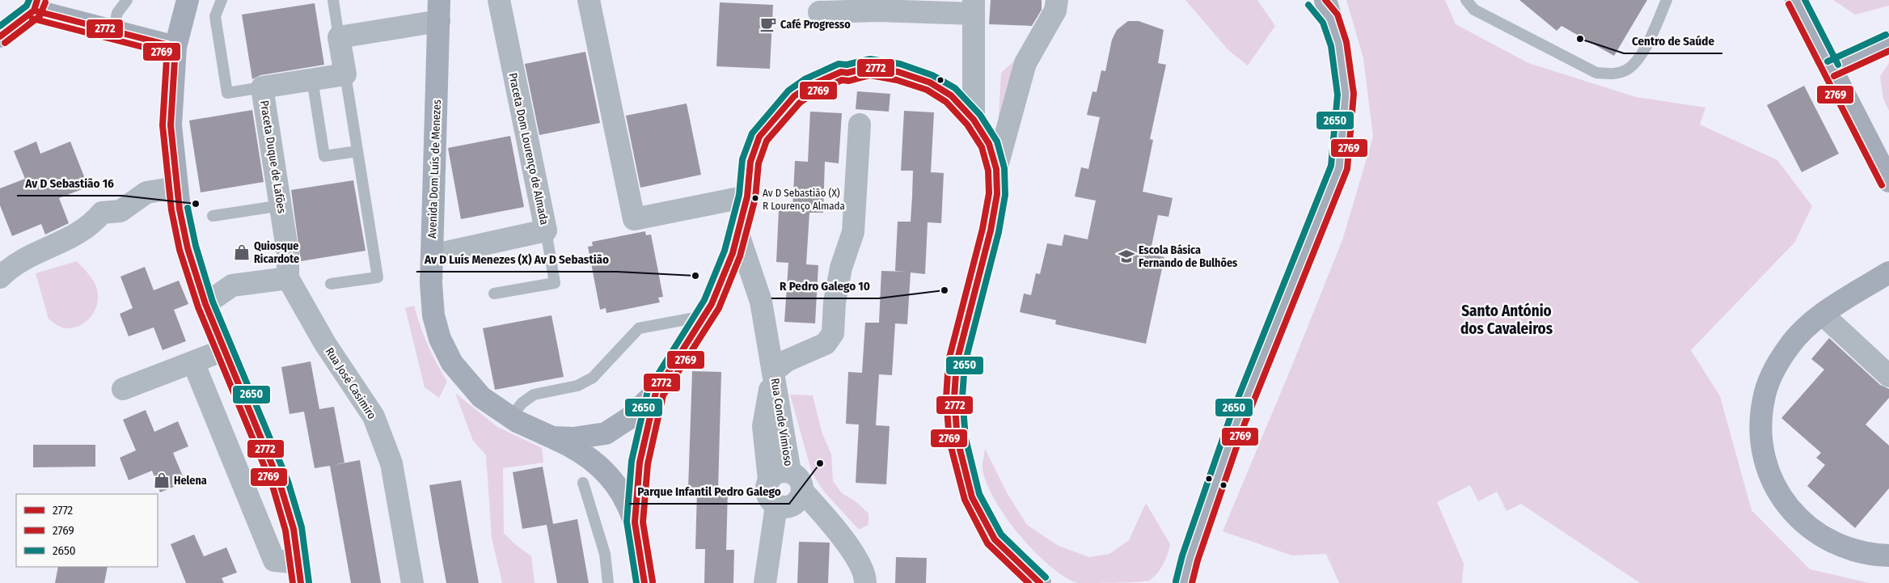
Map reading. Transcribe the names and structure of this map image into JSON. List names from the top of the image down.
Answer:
{
  "streets": {
    "street": [
      "Praceta Dom Lourenço de Almada",
      "Praceta Duque de Lafões",
      "Avenida Dom Luís de Menezes",
      "Rua José Casimiro",
      "Rua Conde Vimioso"
    ]
  },
  "crossings": [
    ["Praceta Dom Lourenço de Almada", "Avenida Dom Luís de Menezes"],
    ["Praceta Duque de Lafões", "Rua José Casimiro"],
    ["Avenida Dom Luís de Menezes", "Rua Conde Vimioso"]
  ],
  "districts": ["Santo António dos Cavaleiros"],
  "places": {
    "cafe": ["Café Progresso"],
    "other": [
      "Centro de Saúde",
      "Av D Sebastião (X) R Lourenço Almada",
      "Av D Sebastião 16",
      "Av D Luís Menezes (X) Av D Sebastião",
      "R Pedro Galego 10",
      "Parque Infantil Pedro Galego"
    ],
    "shop": ["Quiosque Ricardote", "Helena"],
    "school or university": ["Escola Básica Fernando de Bulhões"]
  },
  "lines": ["transit line 2772", "transit line 2769", "transit line 2650"],
  "legend": ["2772", "2769", "2650"]
}
